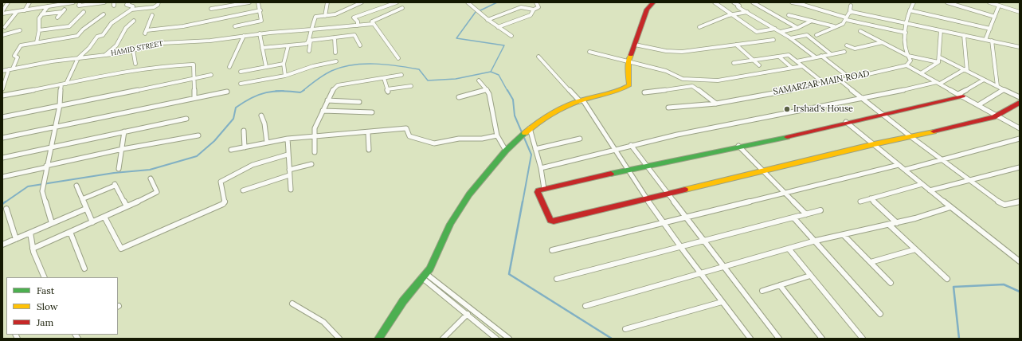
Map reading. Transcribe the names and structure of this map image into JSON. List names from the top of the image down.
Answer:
{
  "streets": {
    "street": ["HAMID STREET", "SAMARZAR MAIN ROAD"]
  },
  "places": ["Irshad's House"],
  "legend": ["Fast", "Slow", "Jam"]
}
